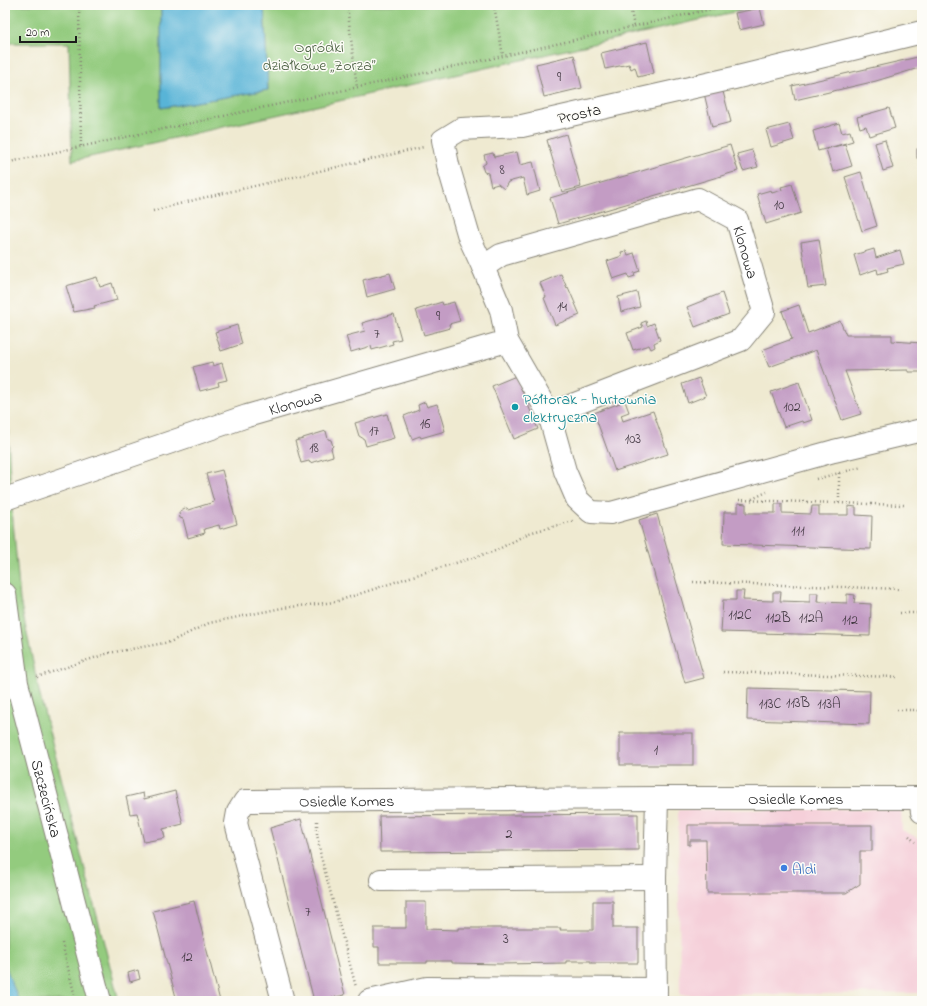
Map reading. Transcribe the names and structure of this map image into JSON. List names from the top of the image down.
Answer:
{
  "streets": {
    "street": [
      "Prosta",
      "Klonowa",
      "Osiedle Komes",
      "Szczecińska"
    ]
  },
  "parks": ["Ogródki działkowe „Zorza”"],
  "places": ["Półtorak - hurtownia elektryczna", "Aldi"],
  "house_numbers": [
    "9",
    "8",
    "10",
    "14",
    "9",
    "7",
    "102",
    "16",
    "17",
    "103",
    "18",
    "111",
    "112C",
    "112B",
    "112A",
    "112",
    "113B",
    "113C",
    "113A",
    "1",
    "2",
    "7",
    "3",
    "12"
  ],
  "scale_bar": "20 m"
}
